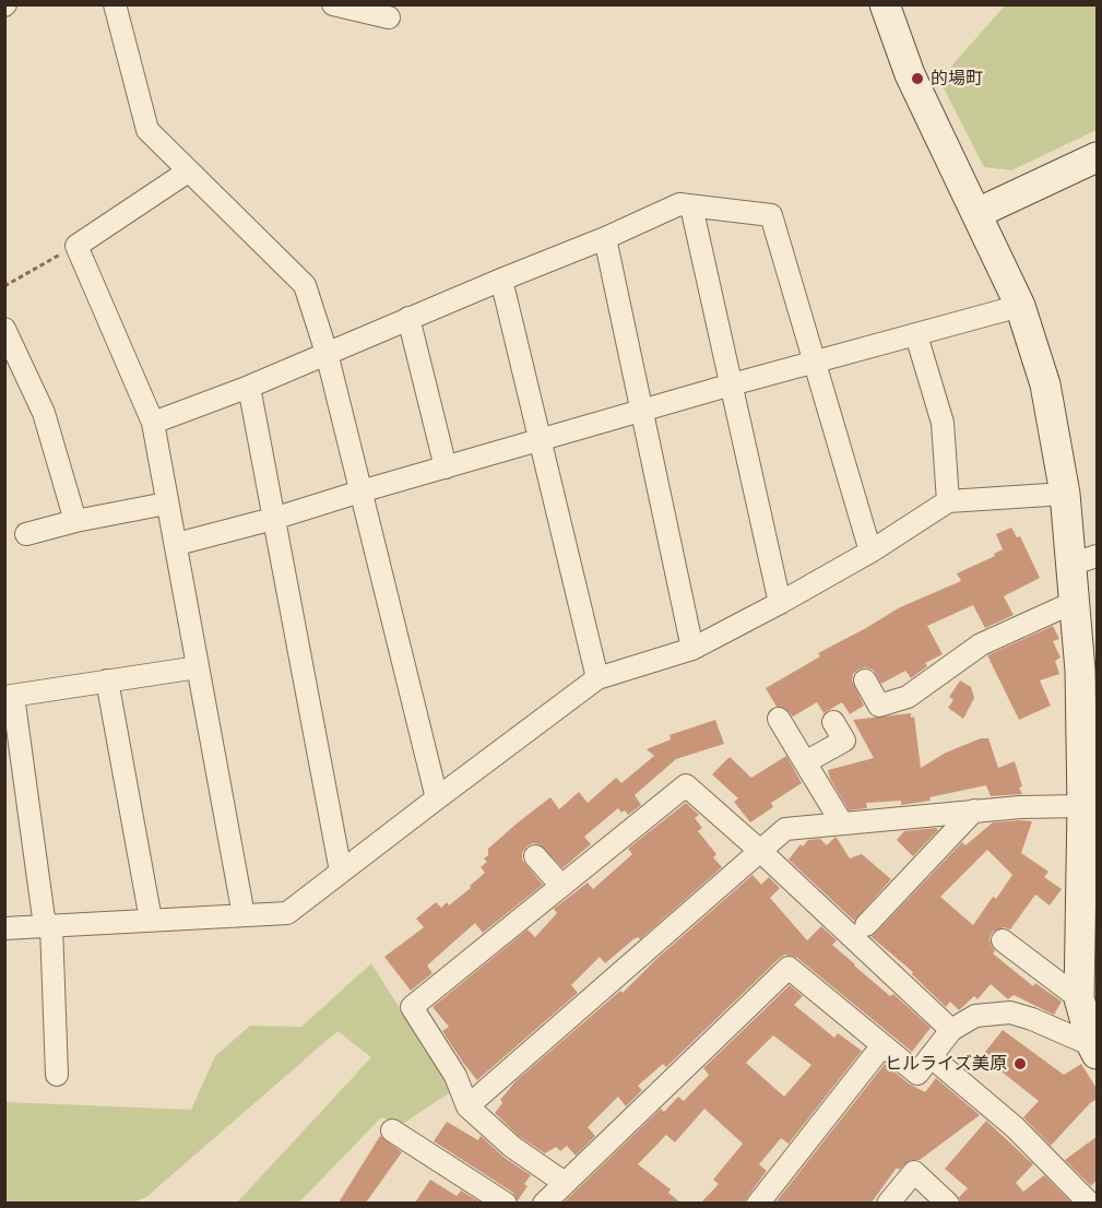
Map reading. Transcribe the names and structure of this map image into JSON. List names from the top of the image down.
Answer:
{
  "places": ["的場町", "ヒルライズ美原"]
}
